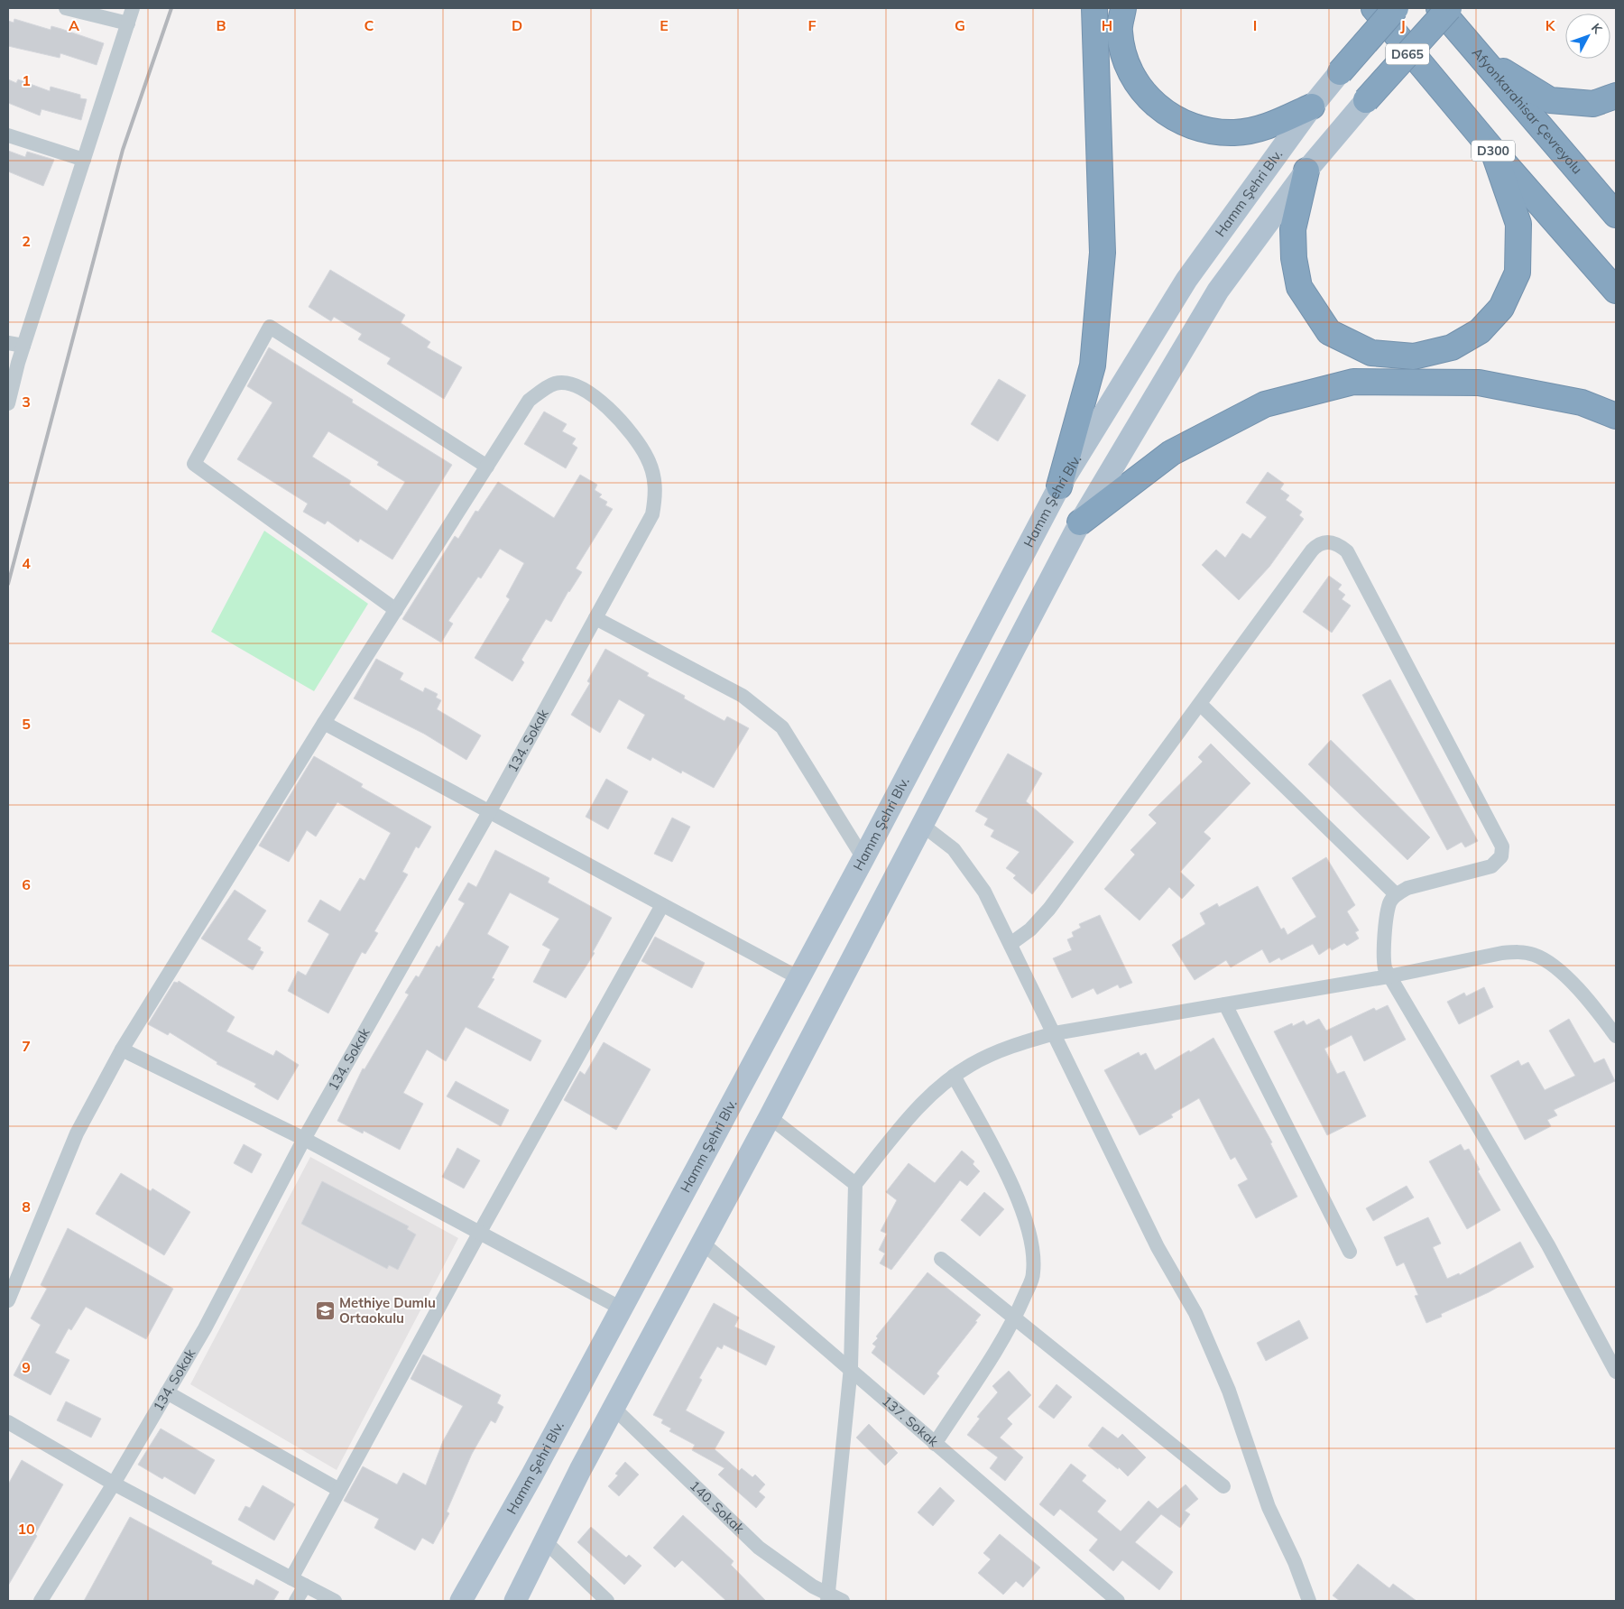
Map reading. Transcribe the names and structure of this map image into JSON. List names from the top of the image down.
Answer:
{
  "streets": {
    "highway": ["D665", "Afyonkarahisar Çevreyolu", "D300"],
    "main road": ["Hamm Şehri Blv."],
    "street": ["134. Sokak", "137. Sokak", "140. Sokak"]
  },
  "crossings": [
    ["D665", "Hamm Şehri Blv."]
  ],
  "places": {
    "school or university": ["Methiye Dumlu Ortaokulu"]
  },
  "north": "top right",
  "grid": {
    "columns": [
      "A",
      "B",
      "C",
      "D",
      "E",
      "F",
      "G",
      "H",
      "I",
      "J",
      "K"
    ],
    "rows": [
      "1",
      "2",
      "3",
      "4",
      "5",
      "6",
      "7",
      "8",
      "9",
      "10"
    ]
  }
}
